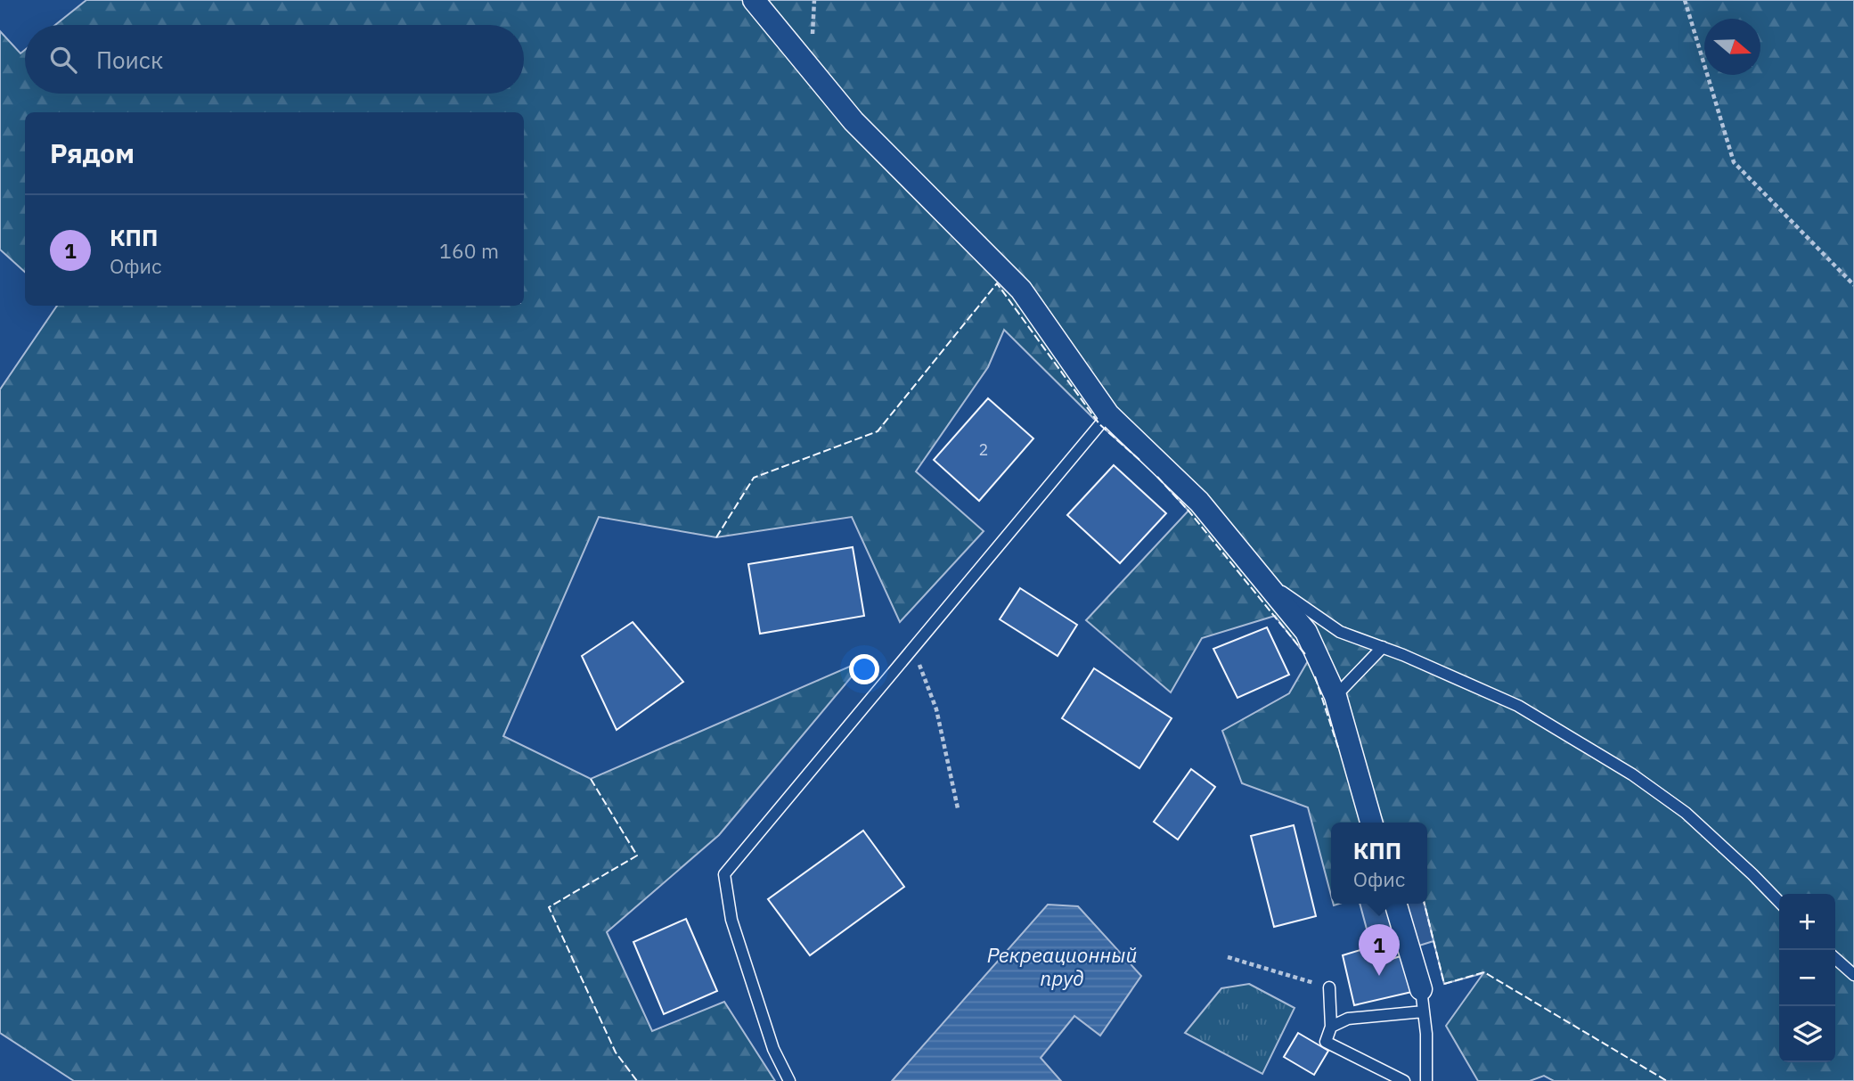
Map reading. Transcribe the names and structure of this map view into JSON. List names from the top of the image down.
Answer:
{
  "water": ["Рекреационный пруд"],
  "house_numbers": ["2"],
  "north": "right",
  "page": {
    "search": "Поиск",
    "heading": "Рядом",
    "list": [
      {
        "mark": "1",
        "name": "КПП",
        "note": "Офис",
        "value": "160 m"
      }
    ],
    "popup": ["КПП", "Офис"],
    "map_buttons": ["+", "−"],
    "pins": "1"
  }
}
